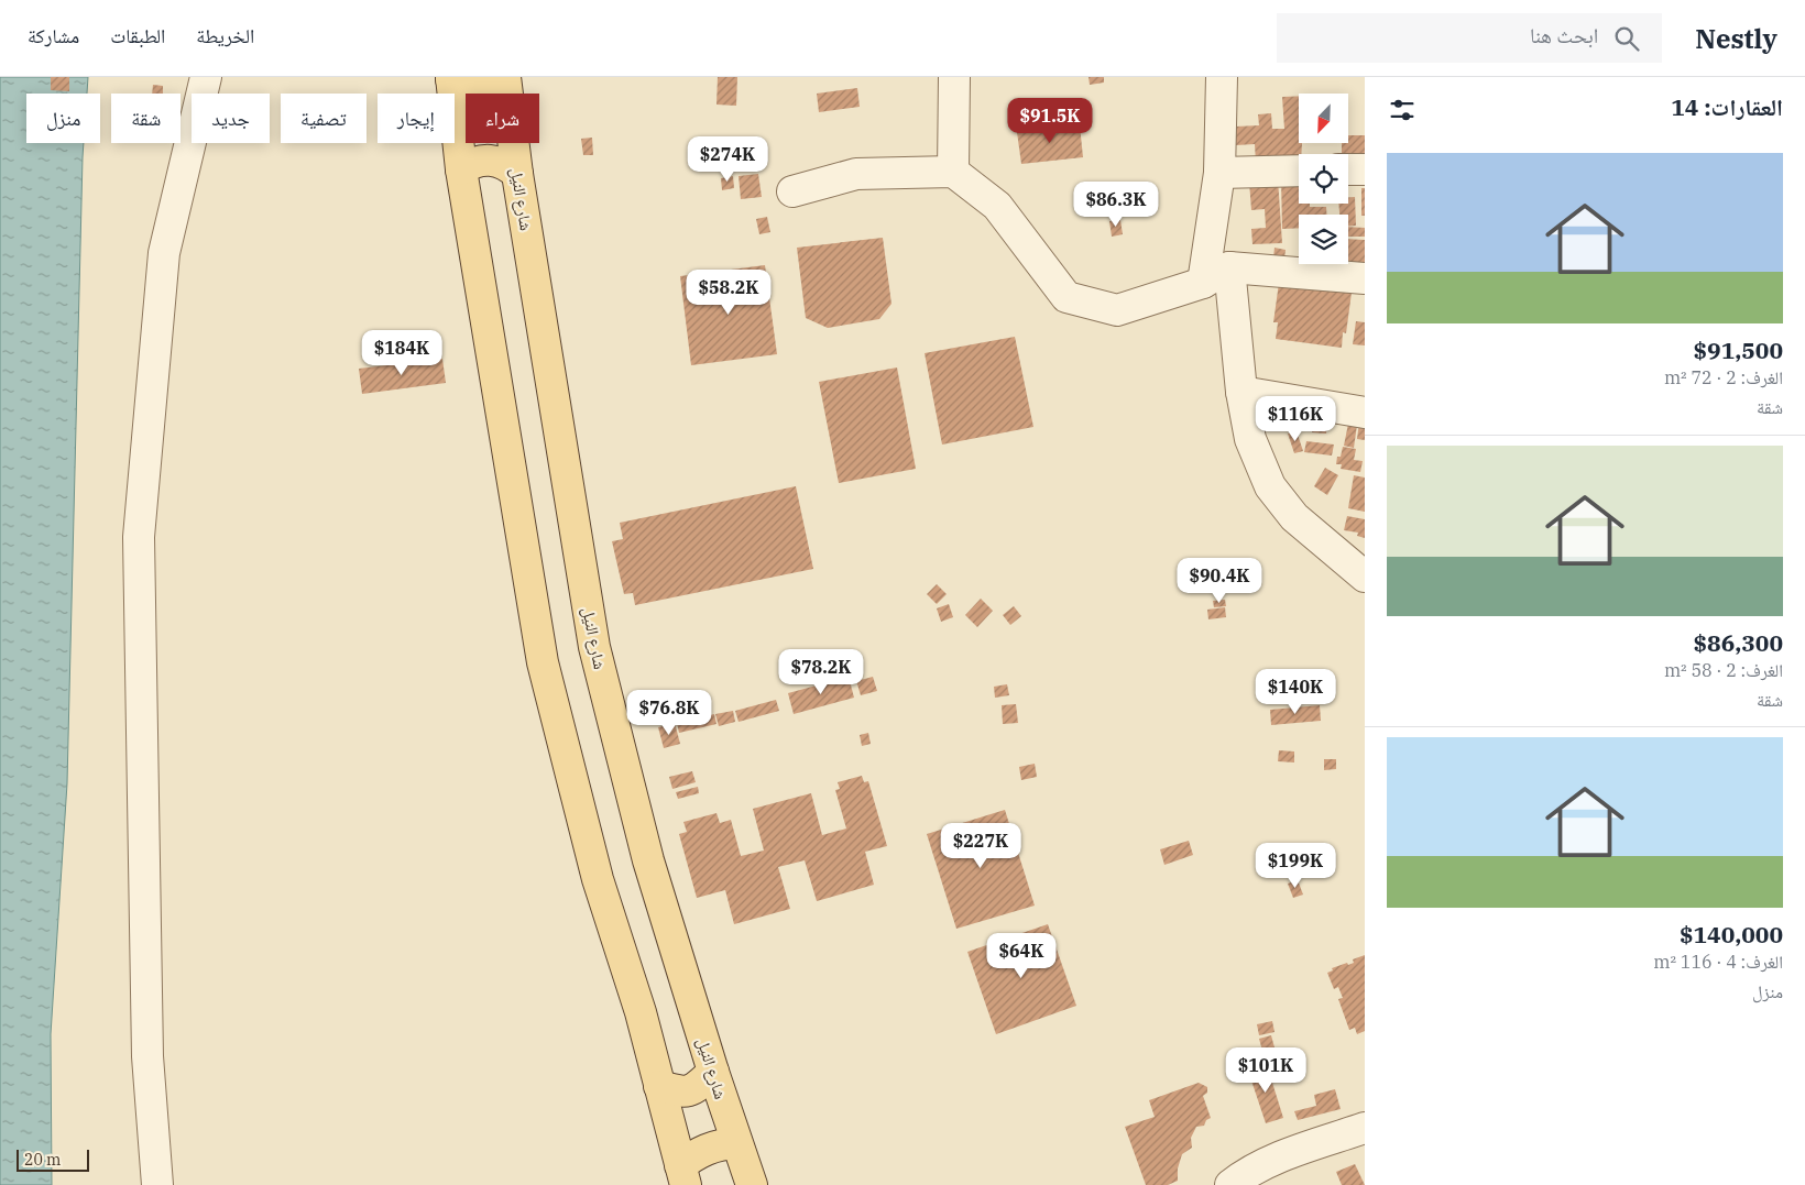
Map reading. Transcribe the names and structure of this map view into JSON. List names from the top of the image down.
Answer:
{
  "streets": {
    "main road": ["شارع النيل"]
  },
  "scale_bar": "20 m",
  "north": "bottom left",
  "page": {
    "header": "Nestly",
    "search": "ابحث هنا",
    "nav": ["الخريطة", "الطبقات", "مشاركة"],
    "heading": "العقارات: 14",
    "chip": [
      "شراء",
      "إيجار",
      "تصفية",
      "جديد",
      "شقة",
      "منزل"
    ],
    "price": [
      "$91.5K",
      "$274K",
      "$86.3K",
      "$58.2K",
      "$184K",
      "$116K",
      "$90.4K",
      "$78.2K",
      "$140K",
      "$76.8K",
      "$227K",
      "$199K",
      "$64K",
      "$101K"
    ],
    "list": [
      {
        "name": "$91,500",
        "note": "الغرف: 2 · 72 m² · شقة"
      },
      {
        "name": "$86,300",
        "note": "الغرف: 2 · 58 m² · شقة"
      },
      {
        "name": "$140,000",
        "note": "الغرف: 4 · 116 m² · منزل"
      }
    ],
    "scale": "20 m"
  }
}
